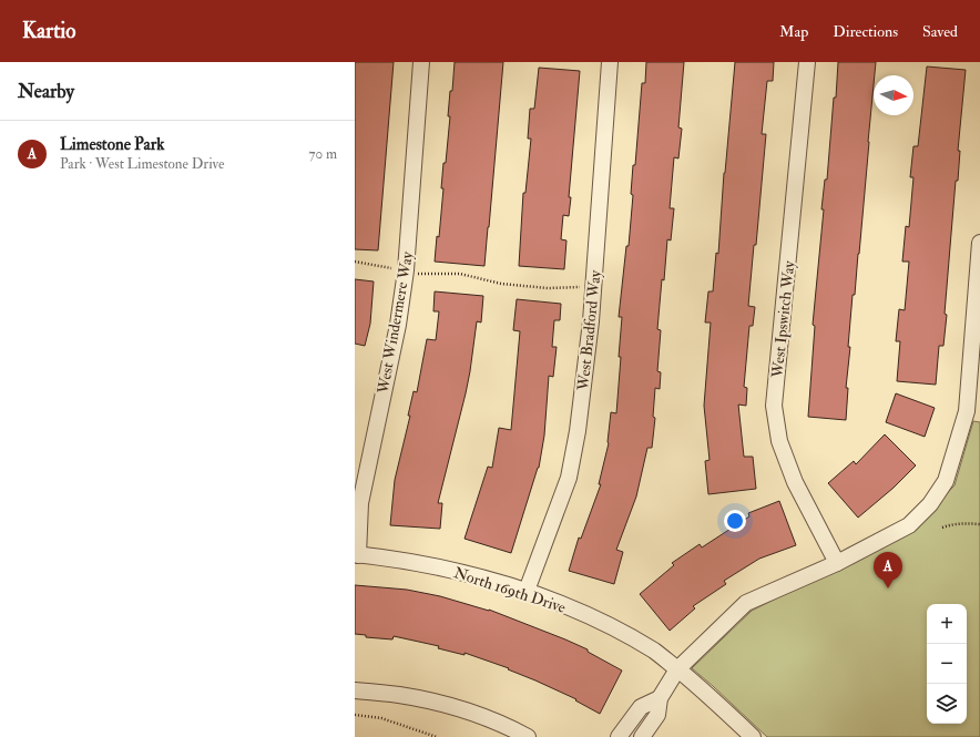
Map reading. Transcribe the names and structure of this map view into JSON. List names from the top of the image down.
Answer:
{
  "streets": {
    "street": [
      "West Ipswitch Way",
      "West Windermere Way",
      "West Bradford Way",
      "North 169th Drive"
    ]
  },
  "crossings": [
    ["West Windermere Way", "North 169th Drive"],
    ["West Bradford Way", "North 169th Drive"]
  ],
  "north": "right",
  "page": {
    "header": "Kartio",
    "nav": ["Map", "Directions", "Saved"],
    "heading": "Nearby",
    "list": [
      {
        "mark": "A",
        "name": "Limestone Park",
        "note": "Park · West Limestone Drive",
        "value": "70 m"
      }
    ],
    "pins": "A",
    "map_buttons": ["+", "−"]
  }
}
